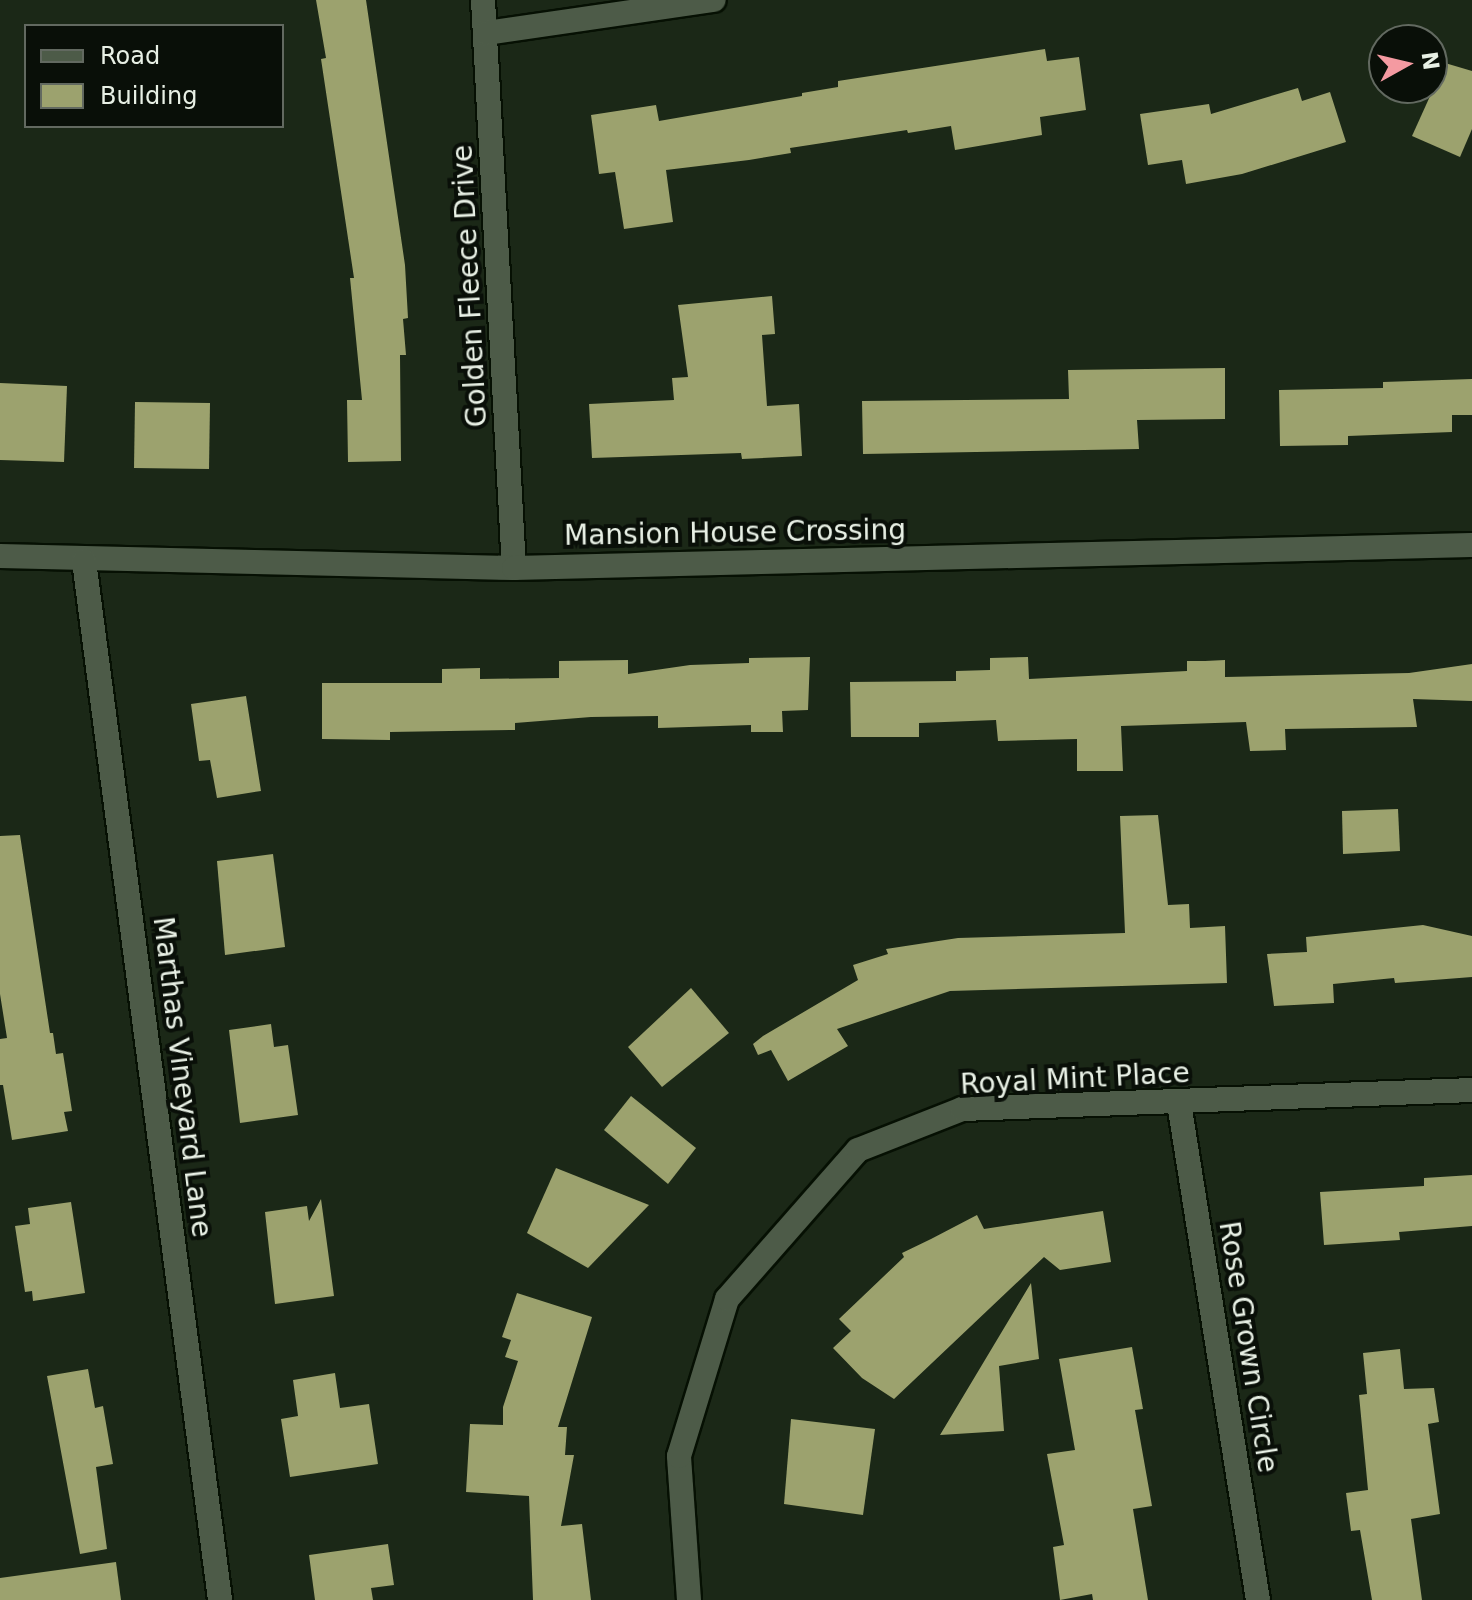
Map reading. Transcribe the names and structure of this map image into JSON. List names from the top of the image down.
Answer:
{
  "streets": {
    "street": [
      "Golden Fleece Drive",
      "Mansion House Crossing",
      "Marthas Vineyard Lane",
      "Royal Mint Place",
      "Rose Grown Circle"
    ]
  },
  "crossings": [
    ["Golden Fleece Drive", "Mansion House Crossing"],
    ["Mansion House Crossing", "Marthas Vineyard Lane"],
    ["Royal Mint Place", "Rose Grown Circle"]
  ],
  "legend": ["Road", "Building"],
  "north": "right"
}
